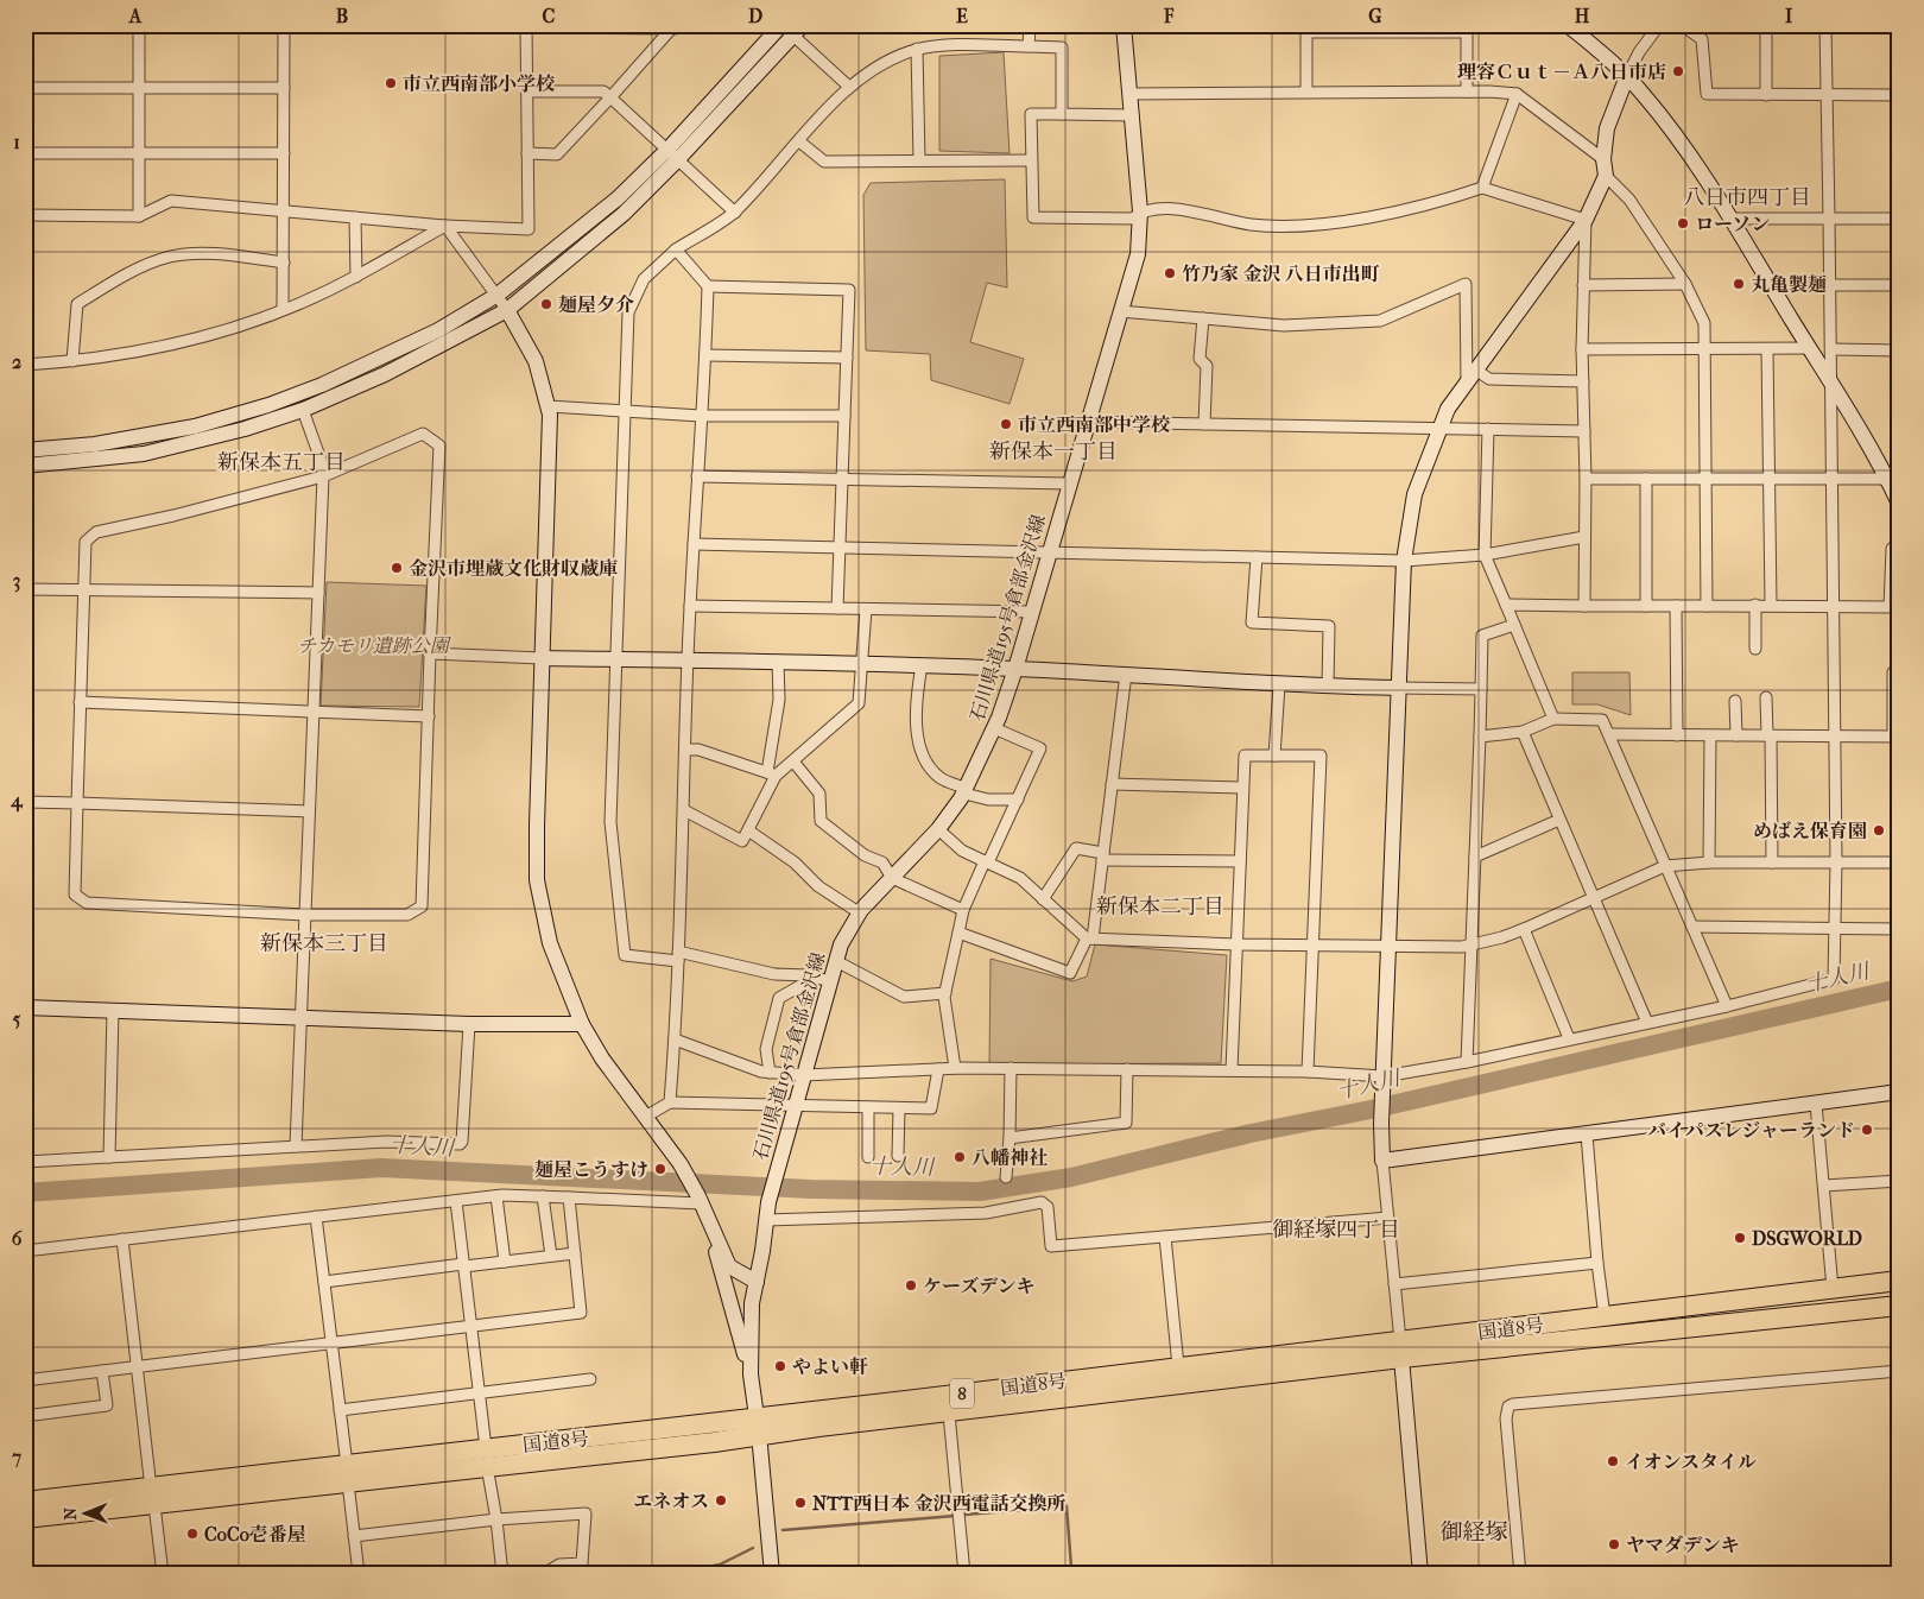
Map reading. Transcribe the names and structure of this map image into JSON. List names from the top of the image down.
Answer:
{
  "streets": {
    "highway": ["国道8号", "8"],
    "street": ["石川県道195号倉部金沢線"]
  },
  "districts": [
    "八日市四丁目",
    "新保本一丁目",
    "新保本五丁目",
    "新保本二丁目",
    "新保本三丁目",
    "御経塚四丁目",
    "御経塚"
  ],
  "water": ["十人川"],
  "parks": ["チカモリ遺跡公園"],
  "places": [
    "理容Ｃｕｔ－Ａ八日市店",
    "市立西南部小学校",
    "ローソン",
    "竹乃家 金沢 八日市出町",
    "丸亀製麺",
    "麺屋夕介",
    "市立西南部中学校",
    "金沢市埋蔵文化財収蔵庫",
    "めばえ保育園",
    "バイパスレジャーランド",
    "八幡神社",
    "麺屋こうすけ",
    "DSGWORLD",
    "ケーズデンキ",
    "やよい軒",
    "イオンスタイル",
    "エネオス",
    "NTT西日本 金沢西電話交換所",
    "CoCo壱番屋",
    "ヤマダデンキ"
  ],
  "north": "left",
  "grid": {
    "columns": [
      "A",
      "B",
      "C",
      "D",
      "E",
      "F",
      "G",
      "H",
      "I"
    ],
    "rows": [
      "1",
      "2",
      "3",
      "4",
      "5",
      "6",
      "7"
    ]
  }
}
